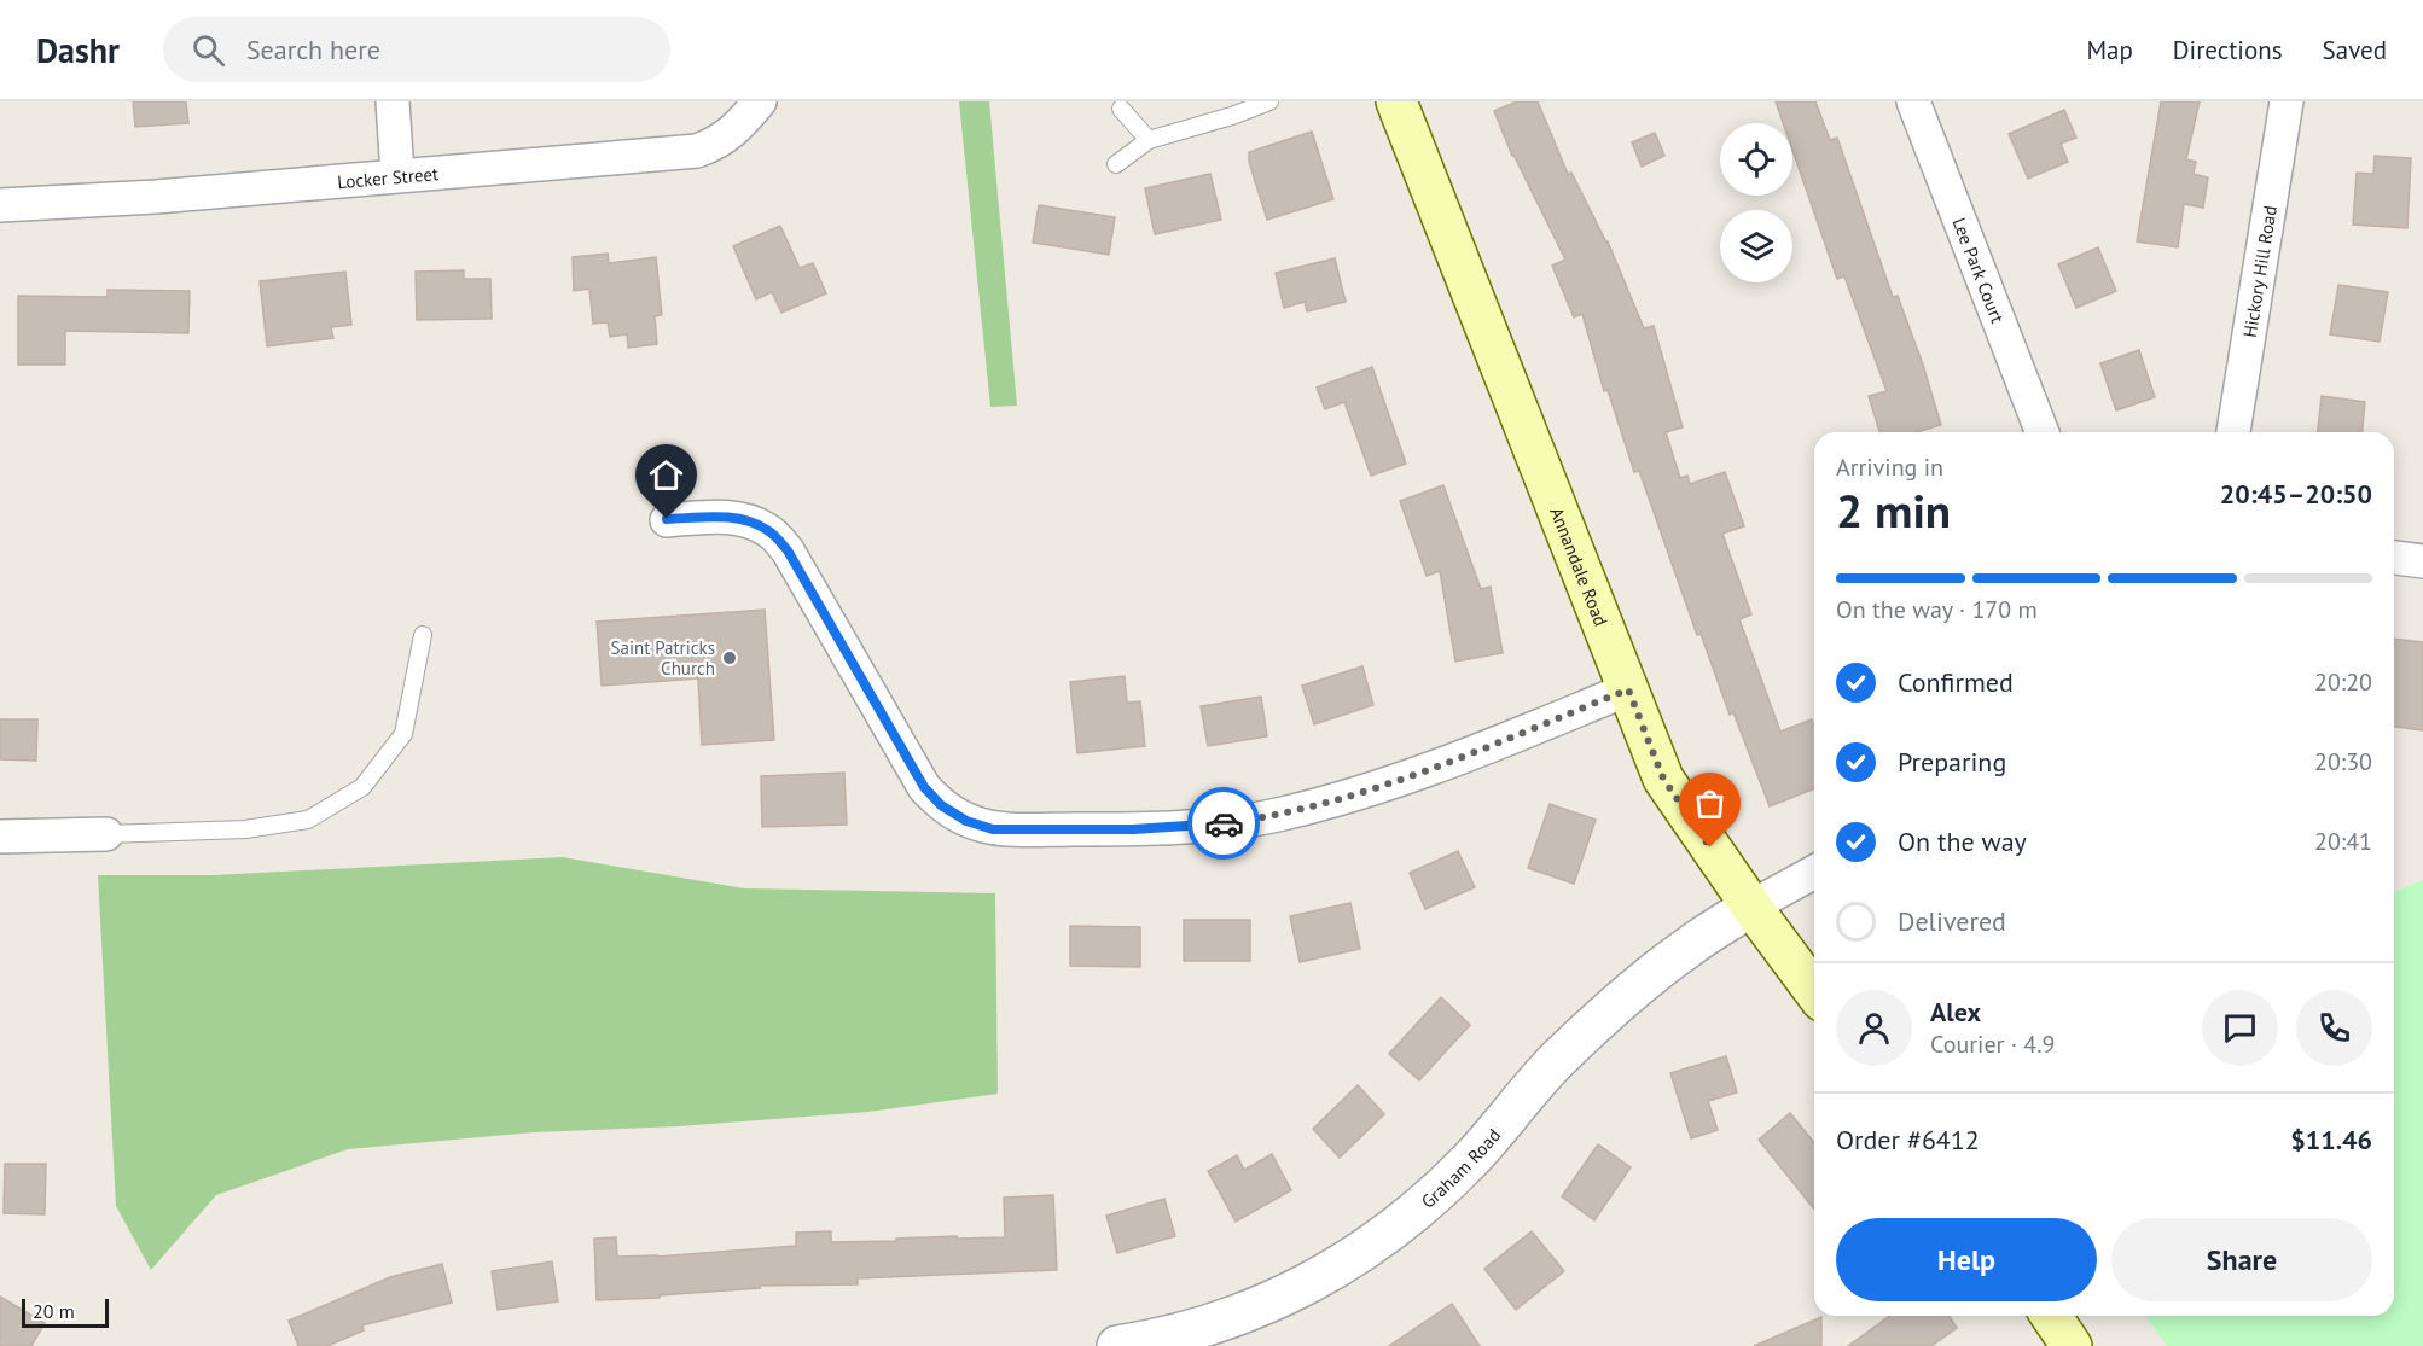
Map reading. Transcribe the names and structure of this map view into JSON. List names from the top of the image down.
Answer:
{
  "streets": {
    "main road": ["Annandale Road"],
    "street": [
      "Locker Street",
      "Lee Park Court",
      "Hickory Hill Road",
      "Graham Road"
    ]
  },
  "crossings": [
    ["Annandale Road", "Graham Road"]
  ],
  "places": ["Saint Patricks Church"],
  "scale_bar": "20 m",
  "page": {
    "header": "Dashr",
    "search": "Search here",
    "nav": ["Map", "Directions", "Saved"],
    "heading": ["2 min", "Arriving in", "20:45–20:50"],
    "panel": [
      "Alex",
      "Courier · 4.9",
      "Order #6412",
      "$11.46"
    ],
    "bar": "On the way · 170 m",
    "list": [
      ["Confirmed", "20:20"],
      ["Preparing", "20:30"],
      ["On the way", "20:41"],
      "Delivered"
    ],
    "buttons": ["Help", "Share"],
    "scale": "20 m"
  }
}
